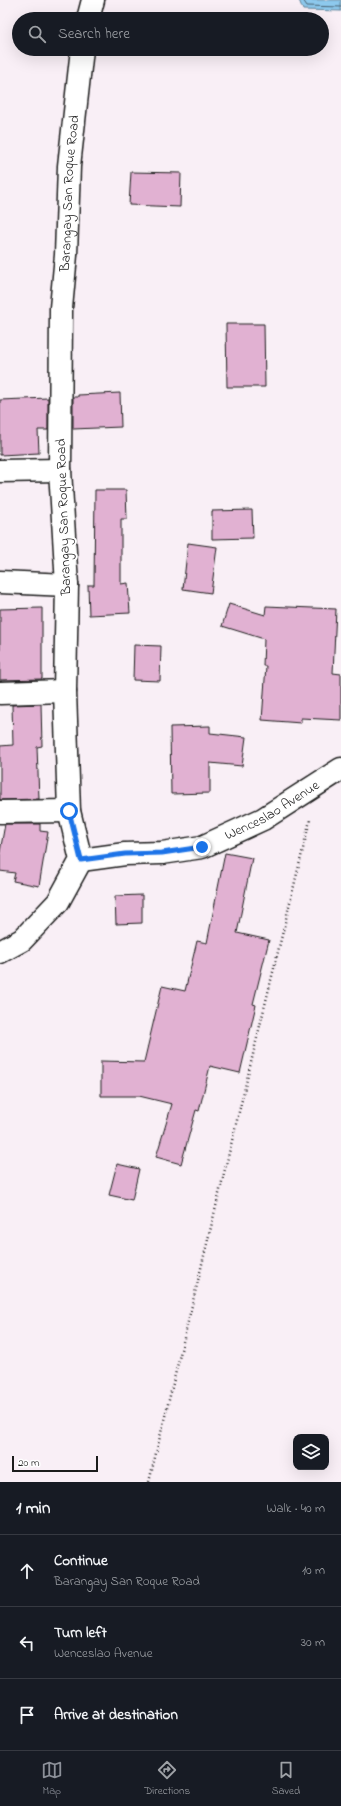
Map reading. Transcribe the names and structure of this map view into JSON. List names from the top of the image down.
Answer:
{
  "streets": {
    "street": ["Barangay San Roque Road", "Wenceslao Avenue"]
  },
  "crossings": [
    ["Barangay San Roque Road", "Wenceslao Avenue"]
  ],
  "scale_bar": "20 m",
  "page": {
    "search": "Search here",
    "scale": "20 m",
    "heading": ["1 min", "Walk · 40 m"],
    "list": [
      ["Continue", "Barangay San Roque Road", "10 m"],
      ["Turn left", "Wenceslao Avenue", "30 m"],
      "Arrive at destination"
    ],
    "nav": ["Map", "Directions", "Saved"]
  }
}
